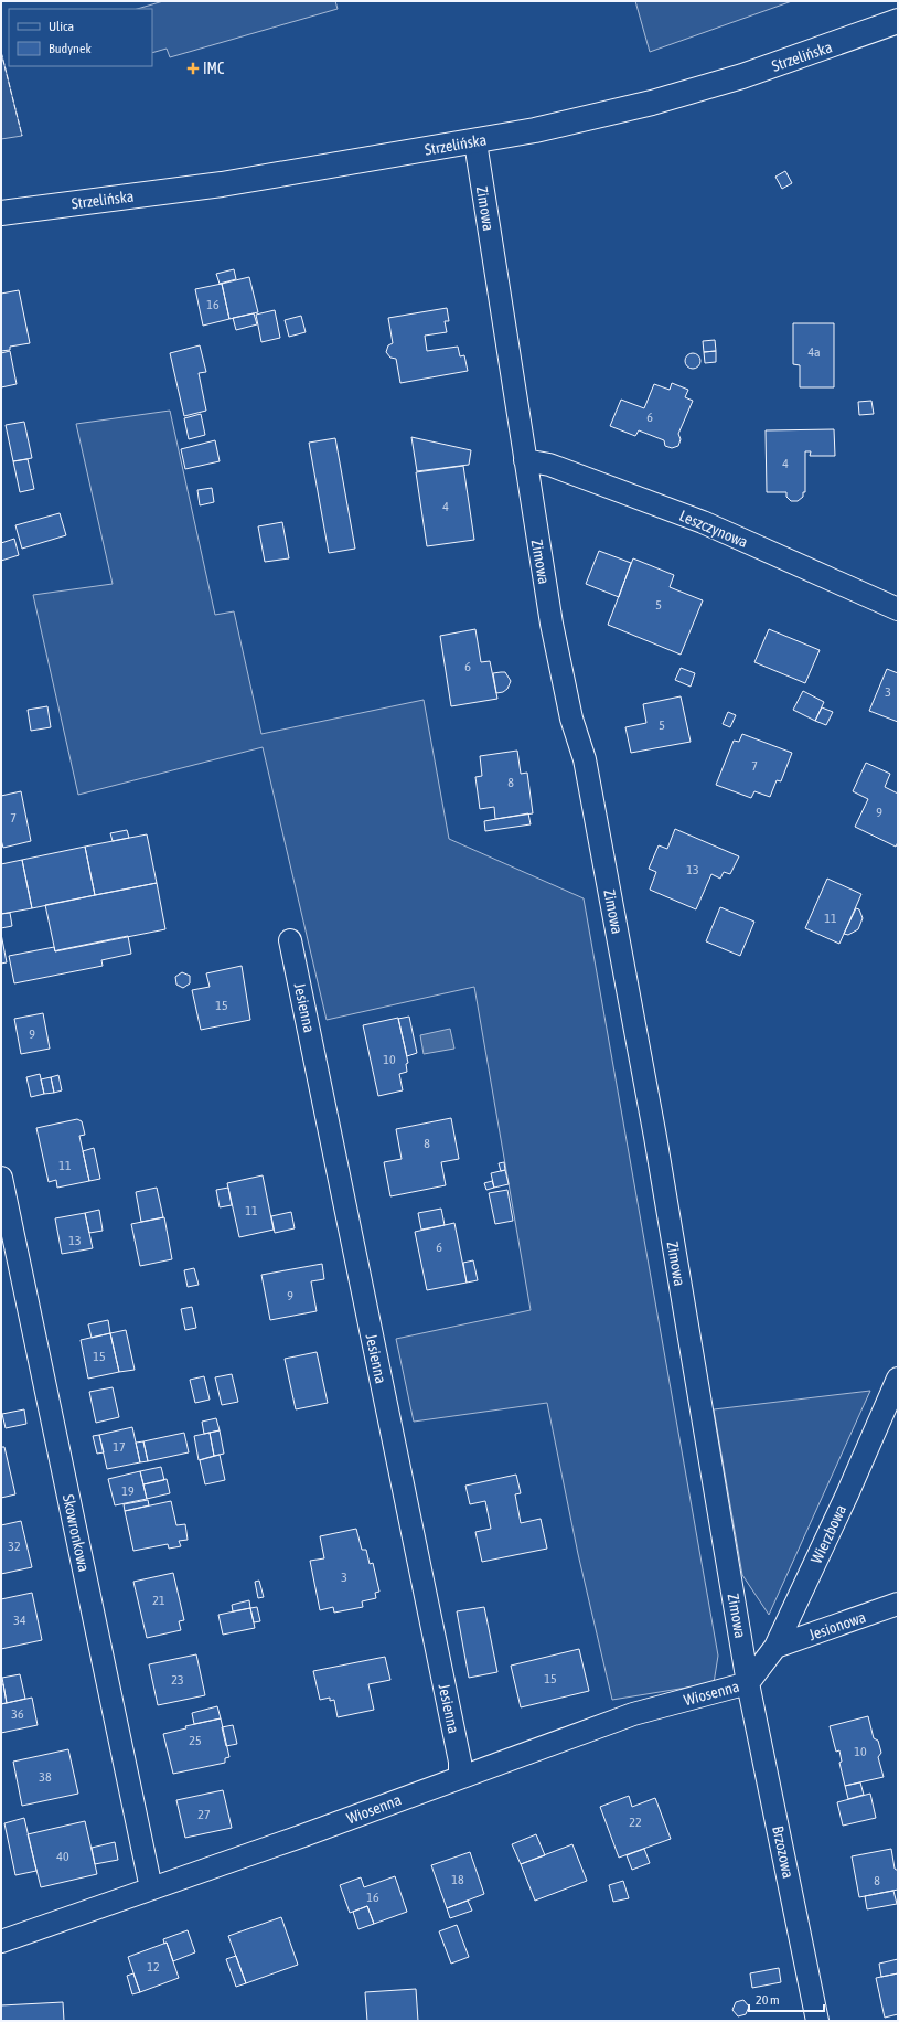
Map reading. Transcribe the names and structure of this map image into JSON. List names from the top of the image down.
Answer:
{
  "streets": {
    "main road": ["Strzelińska"],
    "street": [
      "Zimowa",
      "Leszczynowa",
      "Jesienna",
      "Skowronkowa",
      "Wierzbowa",
      "Jesionowa",
      "Wiosenna",
      "Brzozowa"
    ]
  },
  "crossings": [
    ["Strzelińska", "Zimowa"],
    ["Zimowa", "Leszczynowa"],
    ["Zimowa", "Wierzbowa"],
    ["Zimowa", "Wiosenna"],
    ["Zimowa", "Brzozowa"],
    ["Jesienna", "Wiosenna"],
    ["Skowronkowa", "Wiosenna"],
    ["Wierzbowa", "Jesionowa"],
    ["Wierzbowa", "Wiosenna"],
    ["Wierzbowa", "Brzozowa"],
    ["Wiosenna", "Brzozowa"]
  ],
  "places": {
    "health": ["IMC"]
  },
  "house_numbers": [
    "16",
    "4a",
    "6",
    "4",
    "4",
    "5",
    "6",
    "3",
    "5",
    "7",
    "8",
    "9",
    "7",
    "13",
    "11",
    "15",
    "9",
    "10",
    "8",
    "11",
    "11",
    "13",
    "6",
    "9",
    "15",
    "17",
    "19",
    "32",
    "3",
    "21",
    "34",
    "15",
    "23",
    "36",
    "25",
    "10",
    "38",
    "27",
    "22",
    "40",
    "18",
    "8",
    "16",
    "12"
  ],
  "legend": ["Ulica", "Budynek"],
  "scale_bar": "20 m"
}
